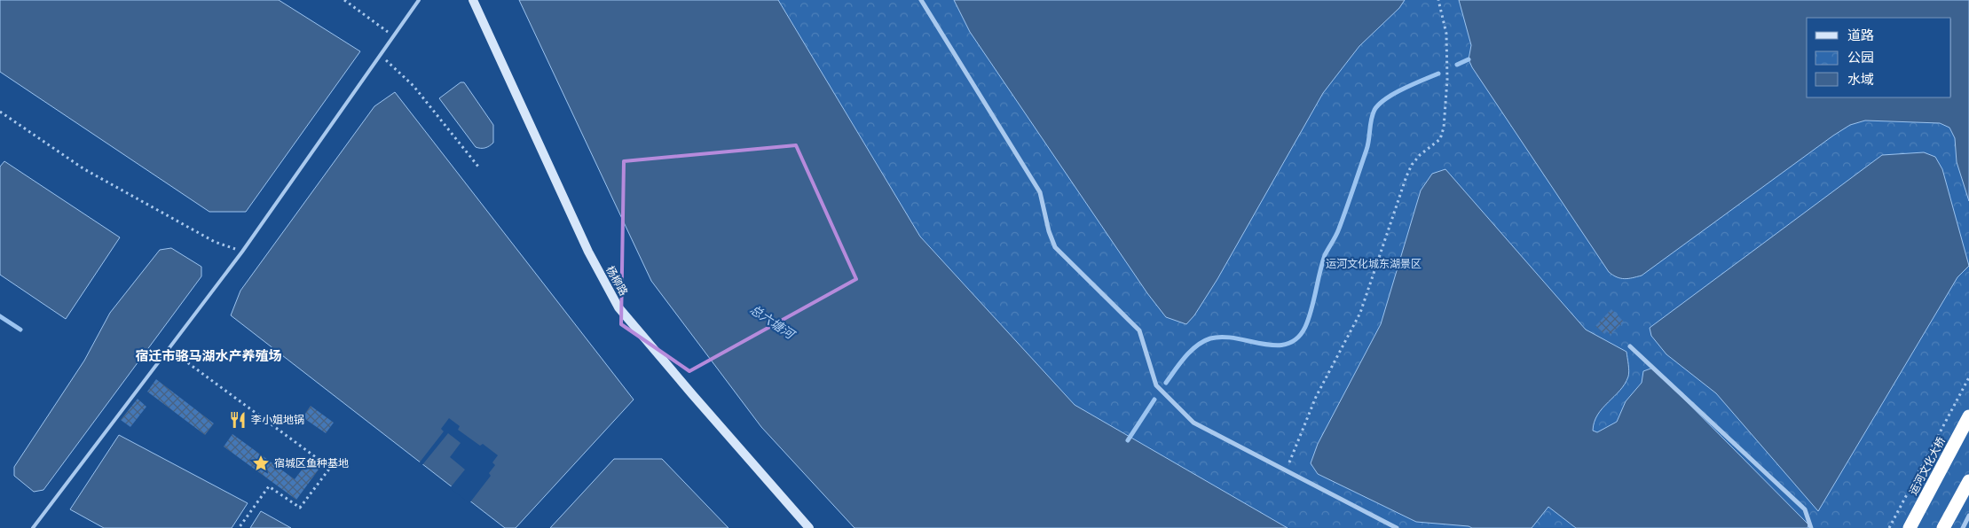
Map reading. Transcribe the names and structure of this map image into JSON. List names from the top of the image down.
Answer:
{
  "streets": {
    "highway": ["运河文化大桥"],
    "street": ["杨柳路"]
  },
  "districts": ["宿迁市骆马湖水产养殖场"],
  "water": ["总六塘河"],
  "parks": ["运河文化城东湖景区"],
  "places": {
    "restaurant": ["李小姐地锅"],
    "place": ["宿城区鱼种基地"]
  },
  "legend": ["道路", "公园", "水域"]
}
